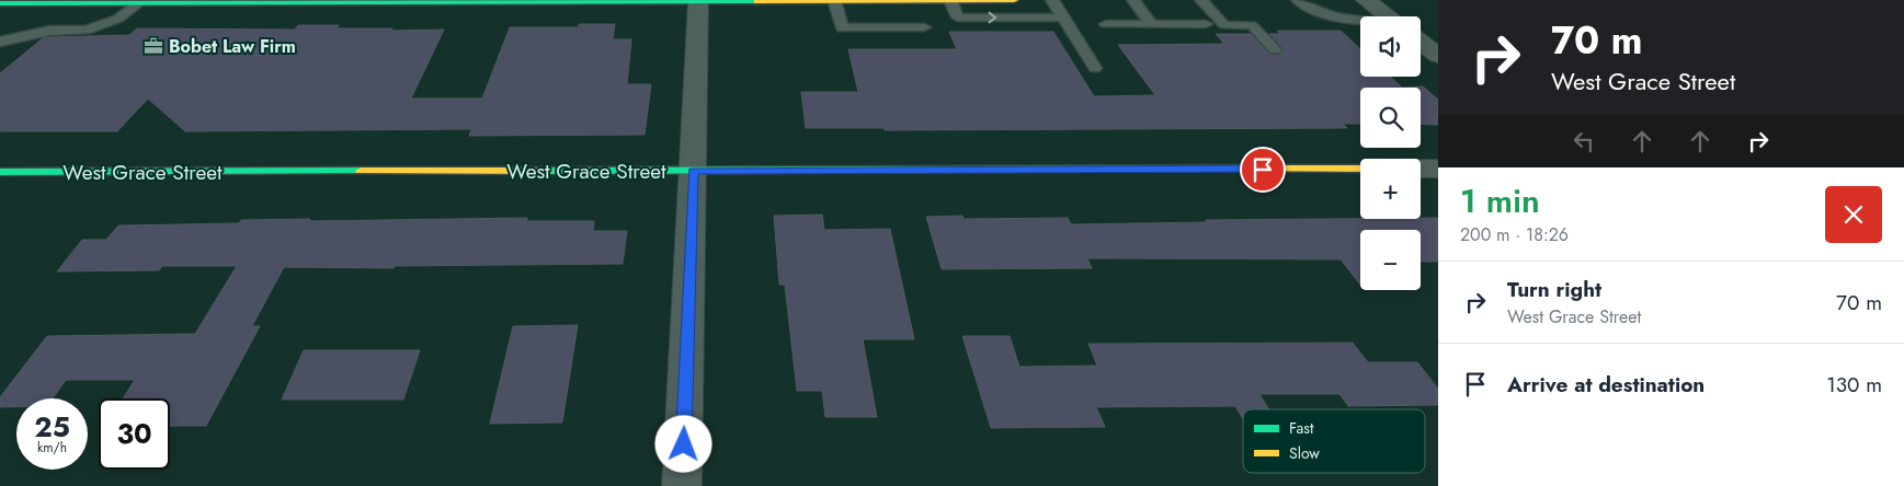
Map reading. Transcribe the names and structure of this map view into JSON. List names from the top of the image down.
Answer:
{
  "streets": {
    "street": ["West Grace Street"]
  },
  "places": {
    "office": ["Bobet Law Firm"]
  },
  "legend": ["Fast", "Slow"],
  "page": {
    "turn": ["70 m", "West Grace Street"],
    "map_buttons": ["+", "−"],
    "heading": ["1 min", "200 m · 18:26"],
    "list": [
      {
        "name": "Turn right",
        "note": "West Grace Street",
        "value": "70 m"
      },
      {
        "name": "Arrive at destination",
        "value": "130 m"
      }
    ],
    "speed": "25 km/h",
    "limit": "30"
  }
}
